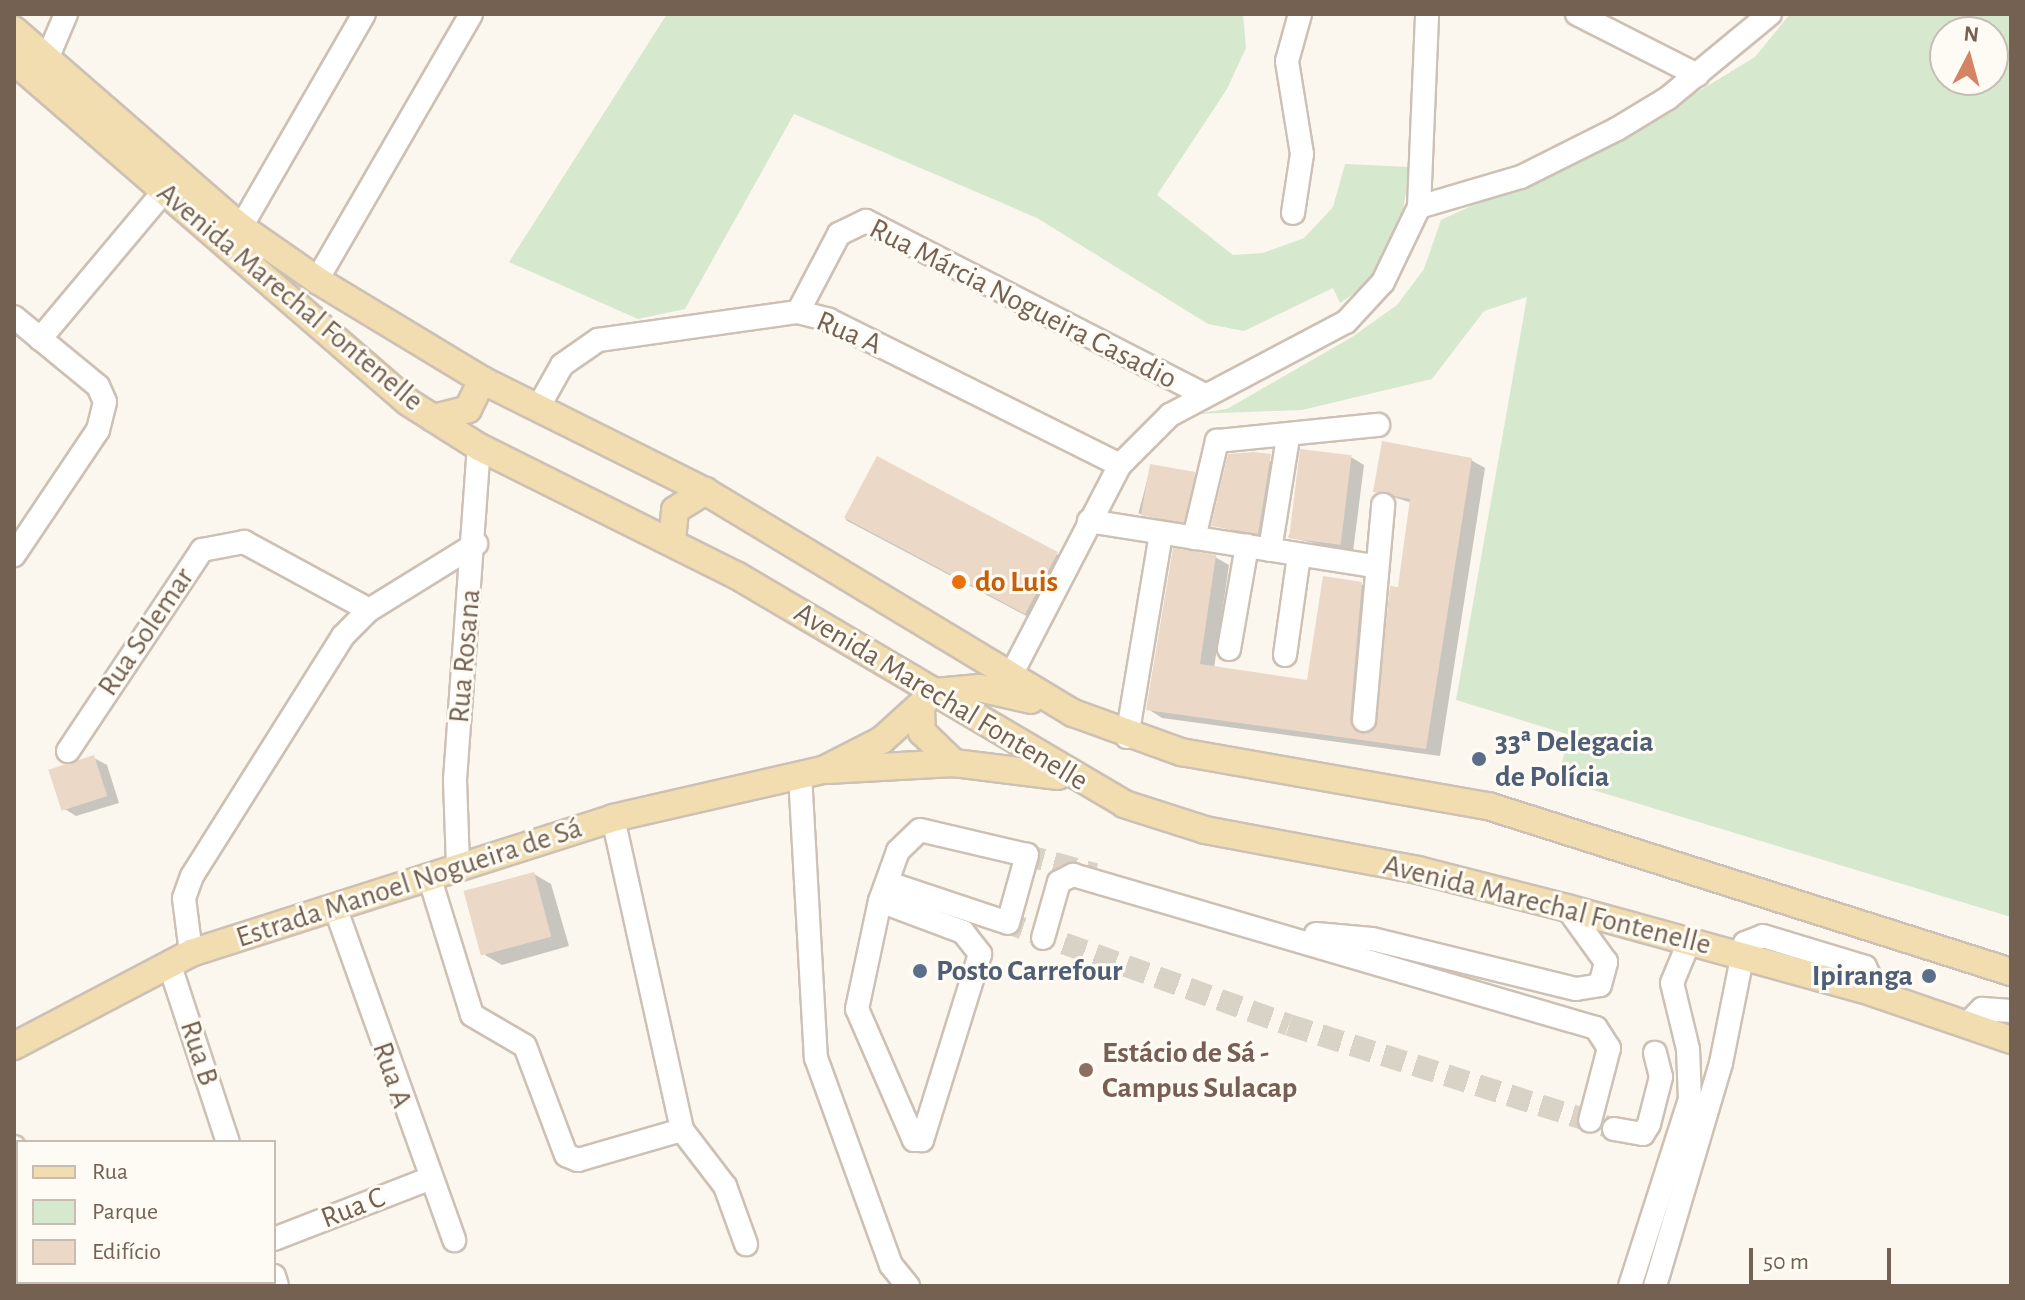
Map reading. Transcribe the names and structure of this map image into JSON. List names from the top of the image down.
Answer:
{
  "streets": {
    "main road": ["Avenida Marechal Fontenelle", "Estrada Manoel Nogueira de Sá"],
    "street": [
      "Rua Márcia Nogueira Casadio",
      "Rua A",
      "Rua Solemar",
      "Rua Rosana",
      "Rua B",
      "Rua C"
    ]
  },
  "crossings": [
    ["Avenida Marechal Fontenelle", "Rua A"],
    ["Avenida Marechal Fontenelle", "Rua Rosana"],
    ["Avenida Marechal Fontenelle", "Estrada Manoel Nogueira de Sá"],
    ["Rua Márcia Nogueira Casadio", "Rua A"],
    ["Rua A", "Estrada Manoel Nogueira de Sá"],
    ["Rua A", "Rua C"],
    ["Rua Solemar", "Rua B"],
    ["Rua Rosana", "Estrada Manoel Nogueira de Sá"],
    ["Rua Rosana", "Rua B"],
    ["Estrada Manoel Nogueira de Sá", "Rua B"]
  ],
  "places": [
    "do Luis",
    "33ª Delegacia de Polícia",
    "Posto Carrefour",
    "Ipiranga",
    "Estácio de Sá - Campus Sulacap"
  ],
  "legend": ["Rua", "Parque", "Edifício"],
  "scale_bar": "50 m",
  "north": "top"
}
